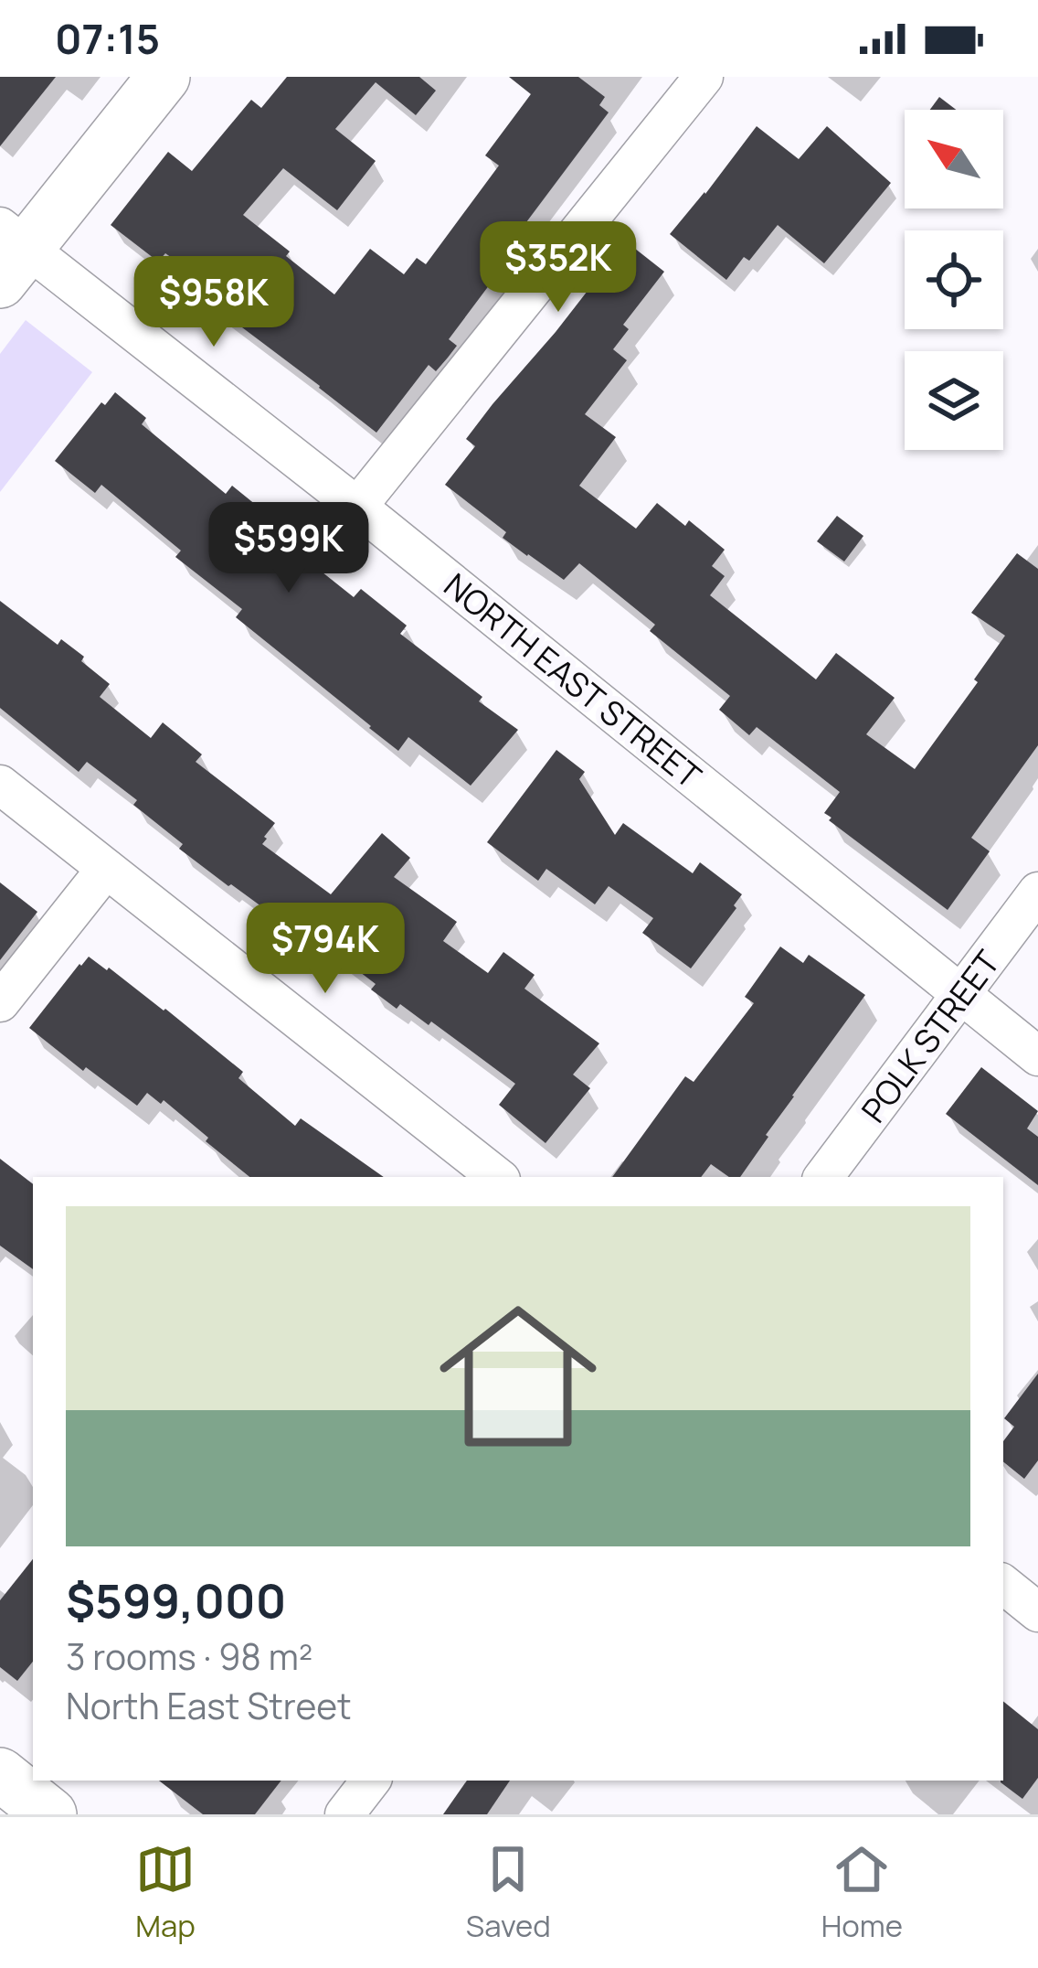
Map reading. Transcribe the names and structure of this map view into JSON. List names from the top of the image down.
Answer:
{
  "streets": {
    "street": ["NORTH EAST STREET", "POLK STREET"]
  },
  "crossings": [
    ["NORTH EAST STREET", "POLK STREET"]
  ],
  "north": "top left",
  "page": {
    "status": "07:15",
    "price": [
      "$352K",
      "$958K",
      "$599K",
      "$794K"
    ],
    "list": [
      {
        "name": "$599,000",
        "note": "3 rooms · 98 m² · North East Street"
      }
    ],
    "tabs": ["Map", "Saved", "Home"]
  }
}
